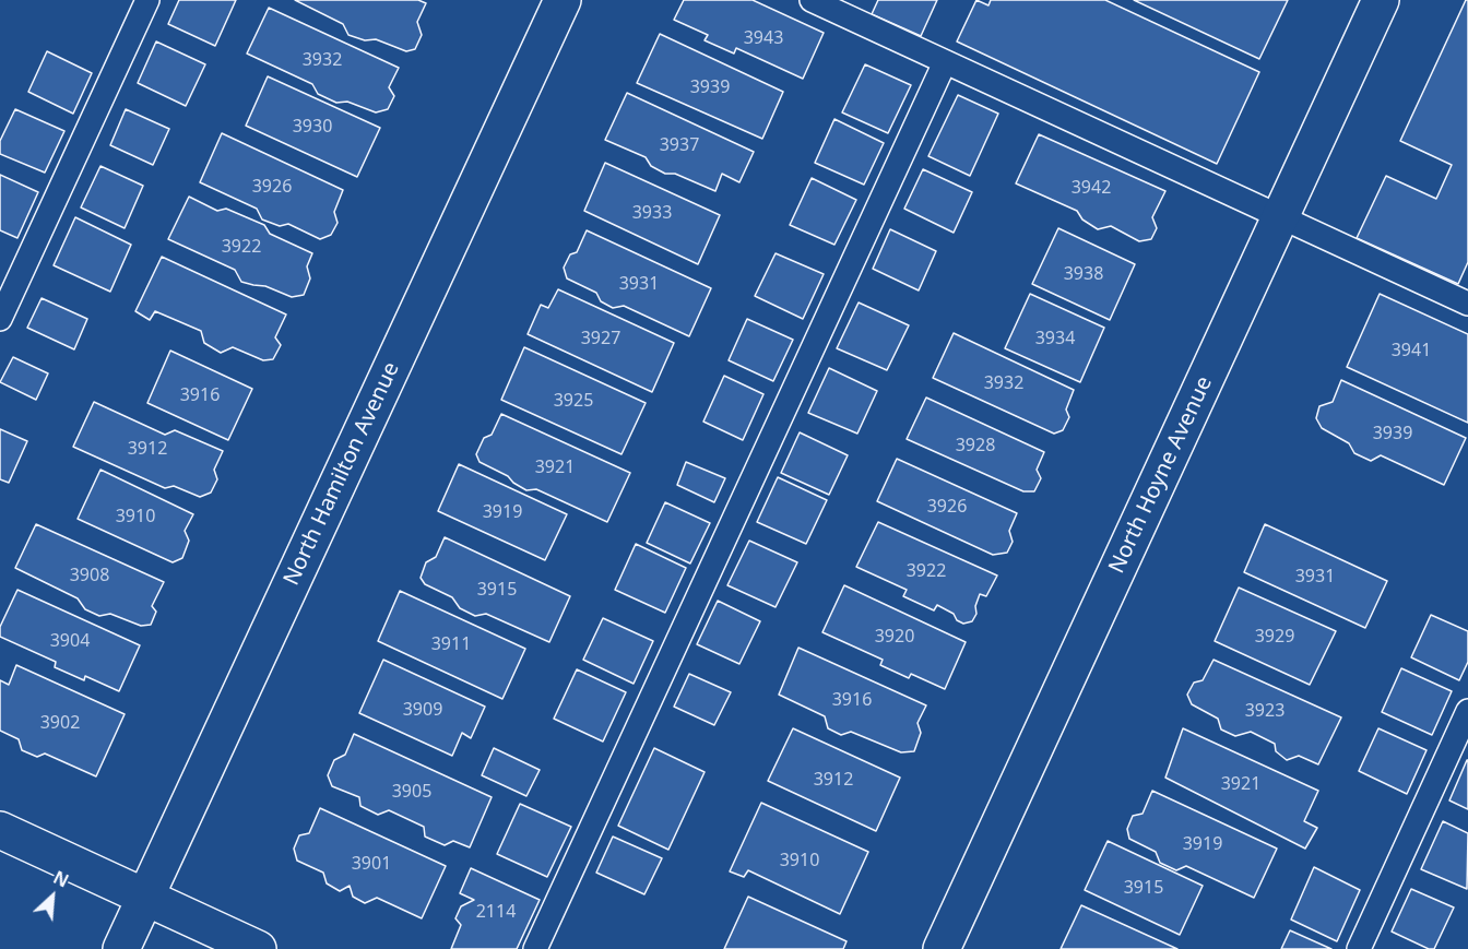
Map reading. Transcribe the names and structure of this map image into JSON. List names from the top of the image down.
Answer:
{
  "streets": {
    "street": ["North Hamilton Avenue", "North Hoyne Avenue"]
  },
  "house_numbers": [
    "3943",
    "3932",
    "3939",
    "3930",
    "3937",
    "3926",
    "3942",
    "3933",
    "3922",
    "3938",
    "3931",
    "3927",
    "3934",
    "3941",
    "3932",
    "3916",
    "3925",
    "3939",
    "3928",
    "3912",
    "3921",
    "3926",
    "3919",
    "3910",
    "3922",
    "3908",
    "3931",
    "3915",
    "3920",
    "3929",
    "3904",
    "3911",
    "3916",
    "3909",
    "3923",
    "3902",
    "3912",
    "3921",
    "3905",
    "3919",
    "3910",
    "3901",
    "3915",
    "2114"
  ],
  "north": "top right"
}
